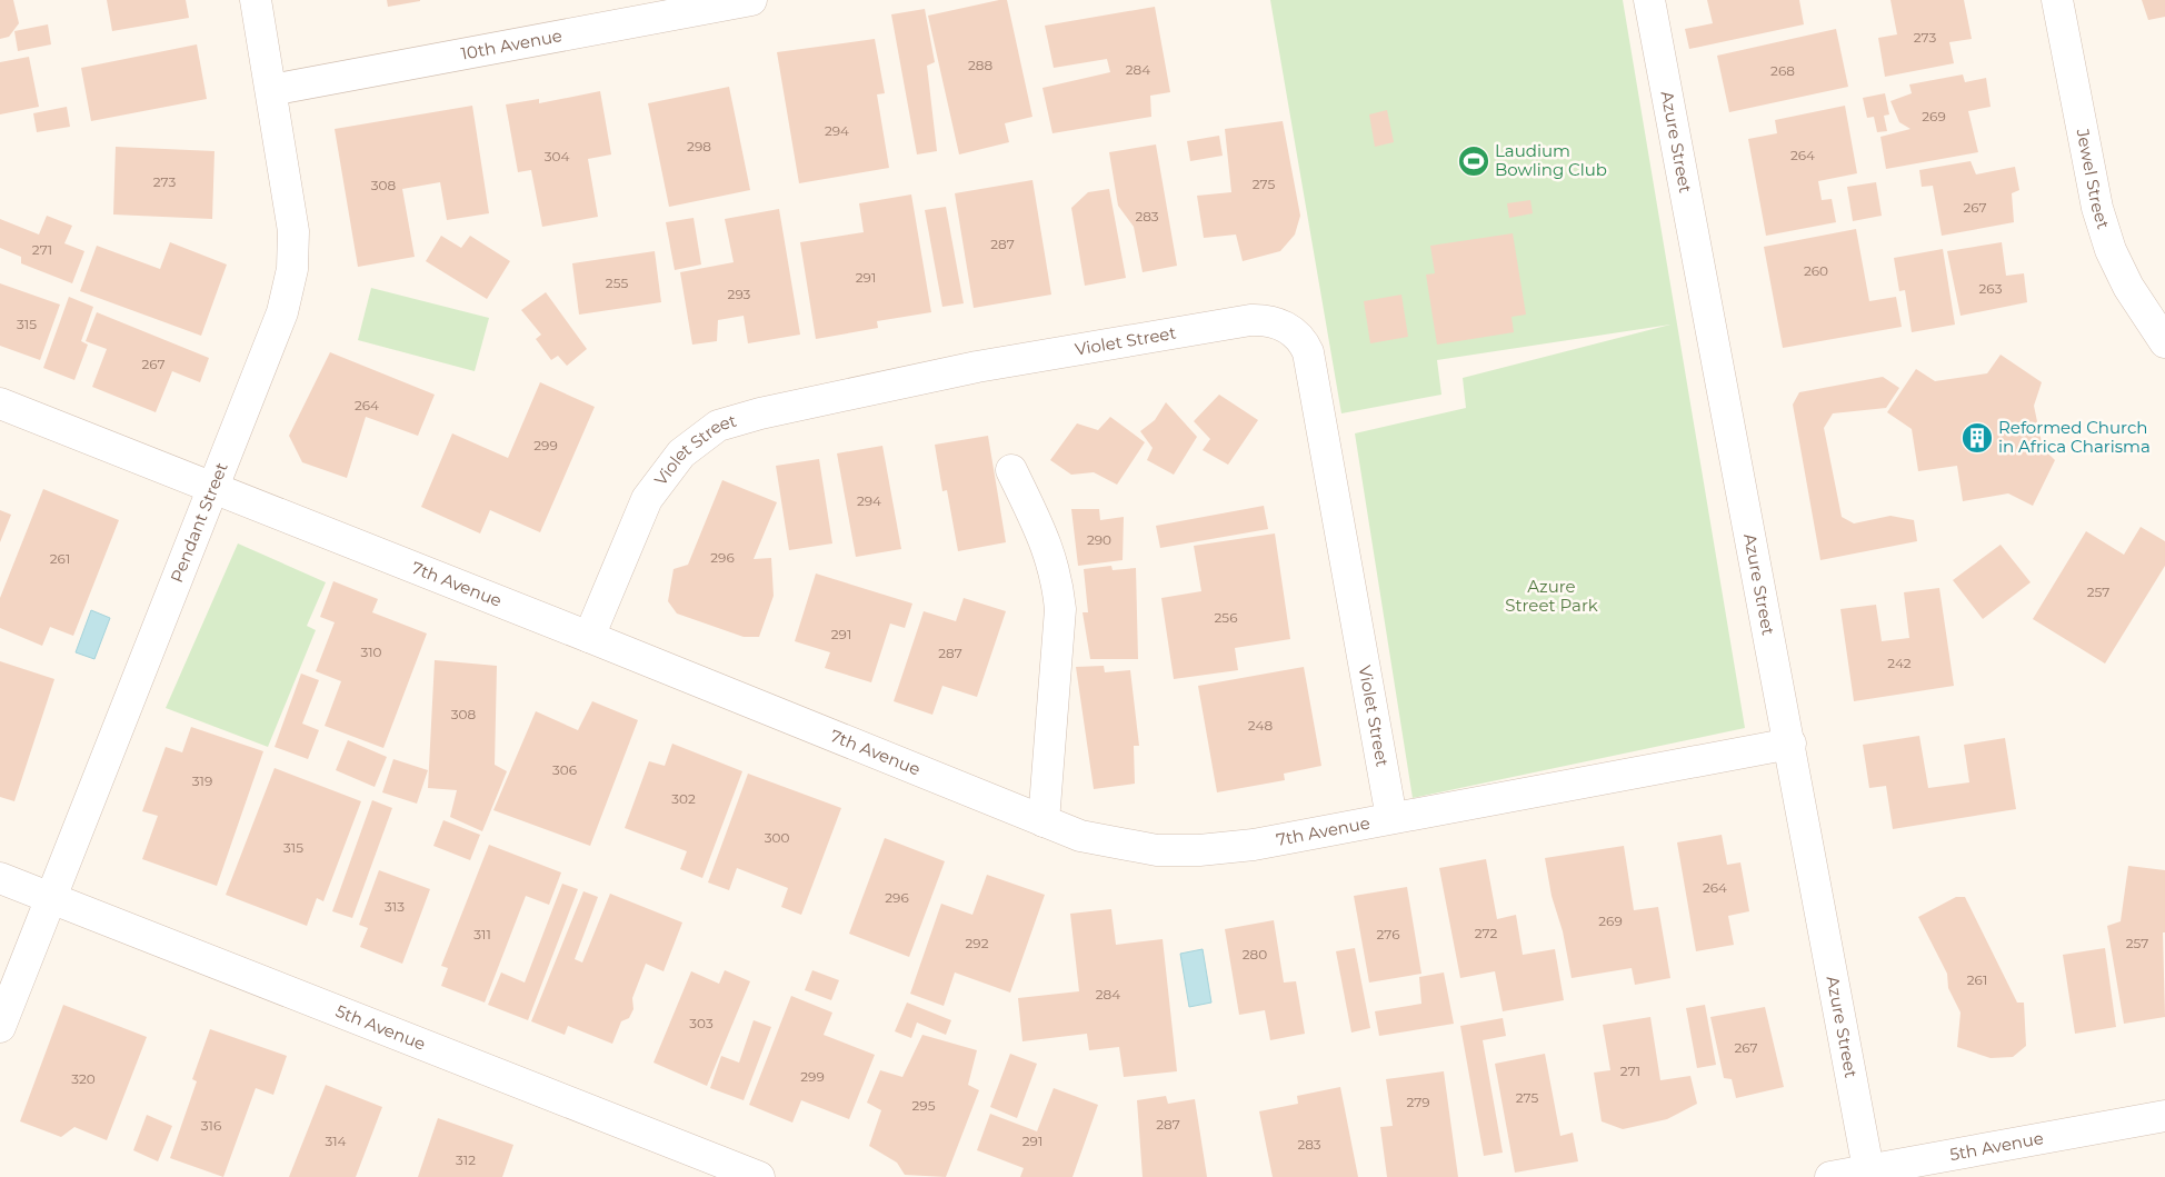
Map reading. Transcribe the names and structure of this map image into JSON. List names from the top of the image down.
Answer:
{
  "streets": {
    "street": [
      "10th Avenue",
      "Azure Street",
      "Jewel Street",
      "Violet Street",
      "Pendant Street",
      "7th Avenue",
      "5th Avenue"
    ]
  },
  "crossings": [
    ["10th Avenue", "Pendant Street"],
    ["Azure Street", "7th Avenue"],
    ["Azure Street", "5th Avenue"],
    ["Violet Street", "7th Avenue"],
    ["Pendant Street", "7th Avenue"],
    ["Pendant Street", "5th Avenue"]
  ],
  "parks": ["Azure Street Park"],
  "places": {
    "sports": ["Laudium Bowling Club"],
    "building": ["Reformed Church in Africa Charisma"]
  },
  "house_numbers": [
    "273",
    "288",
    "284",
    "268",
    "269",
    "294",
    "298",
    "264",
    "304",
    "273",
    "275",
    "308",
    "267",
    "283",
    "287",
    "271",
    "260",
    "291",
    "255",
    "263",
    "293",
    "315",
    "267",
    "264",
    "299",
    "294",
    "290",
    "296",
    "261",
    "257",
    "256",
    "291",
    "310",
    "287",
    "242",
    "308",
    "248",
    "306",
    "319",
    "302",
    "300",
    "315",
    "264",
    "296",
    "313",
    "269",
    "272",
    "311",
    "276",
    "292",
    "257",
    "280",
    "261",
    "284",
    "303",
    "267",
    "271",
    "299",
    "320",
    "275",
    "279",
    "295",
    "287",
    "316",
    "314",
    "291",
    "283",
    "312"
  ]
}
